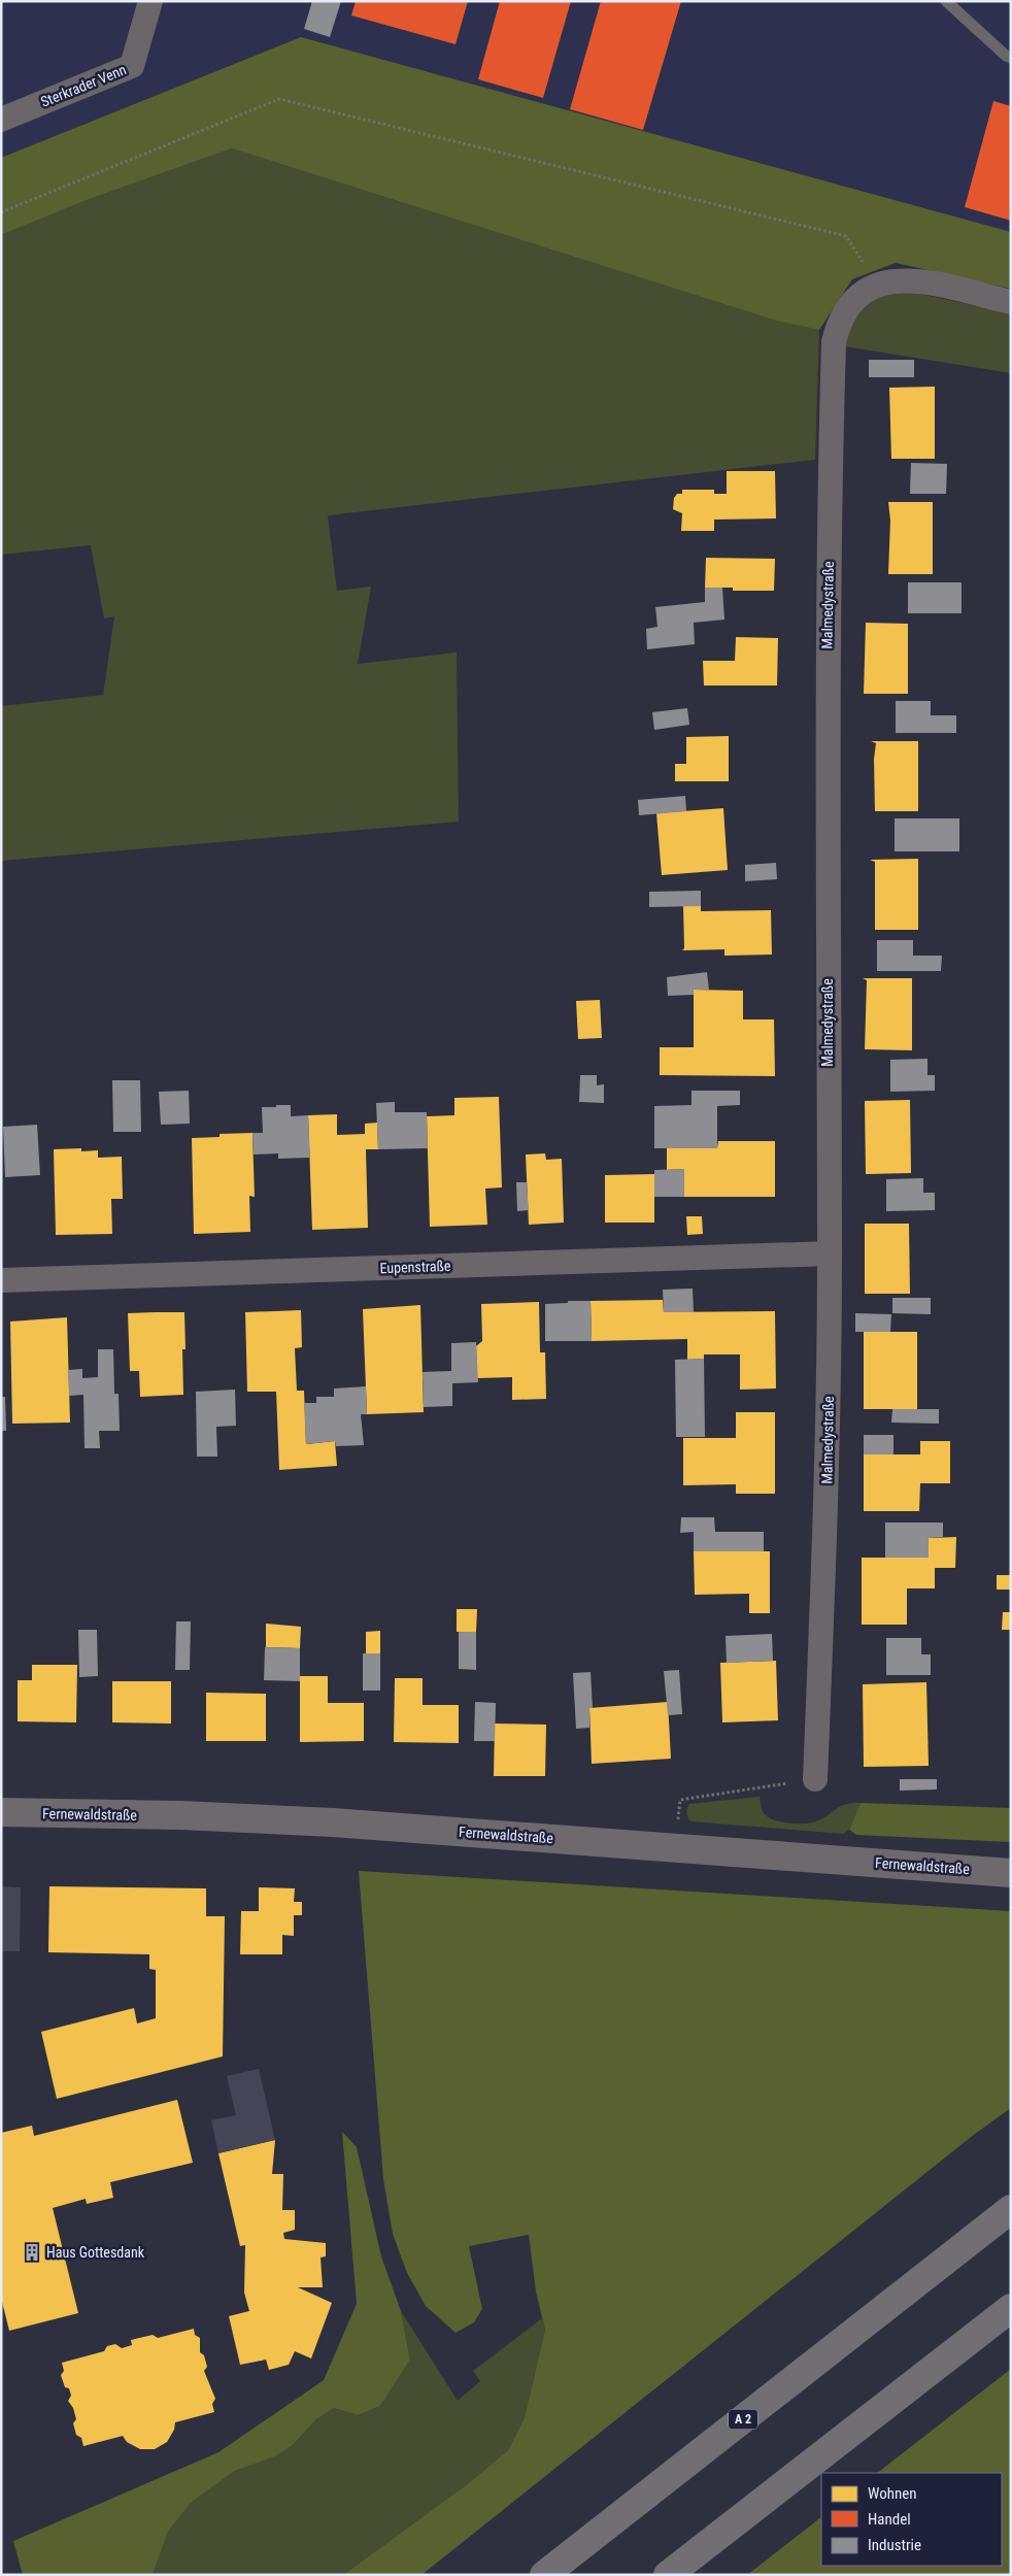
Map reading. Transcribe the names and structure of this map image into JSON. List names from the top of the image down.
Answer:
{
  "streets": {
    "highway": ["A 2"],
    "main road": ["Fernewaldstraße"],
    "street": ["Sterkrader Venn", "Malmedystraße", "Eupenstraße"]
  },
  "crossings": [
    ["Malmedystraße", "Eupenstraße"]
  ],
  "places": {
    "building": ["Haus Gottesdank"]
  },
  "legend": ["Wohnen", "Handel", "Industrie"]
}
